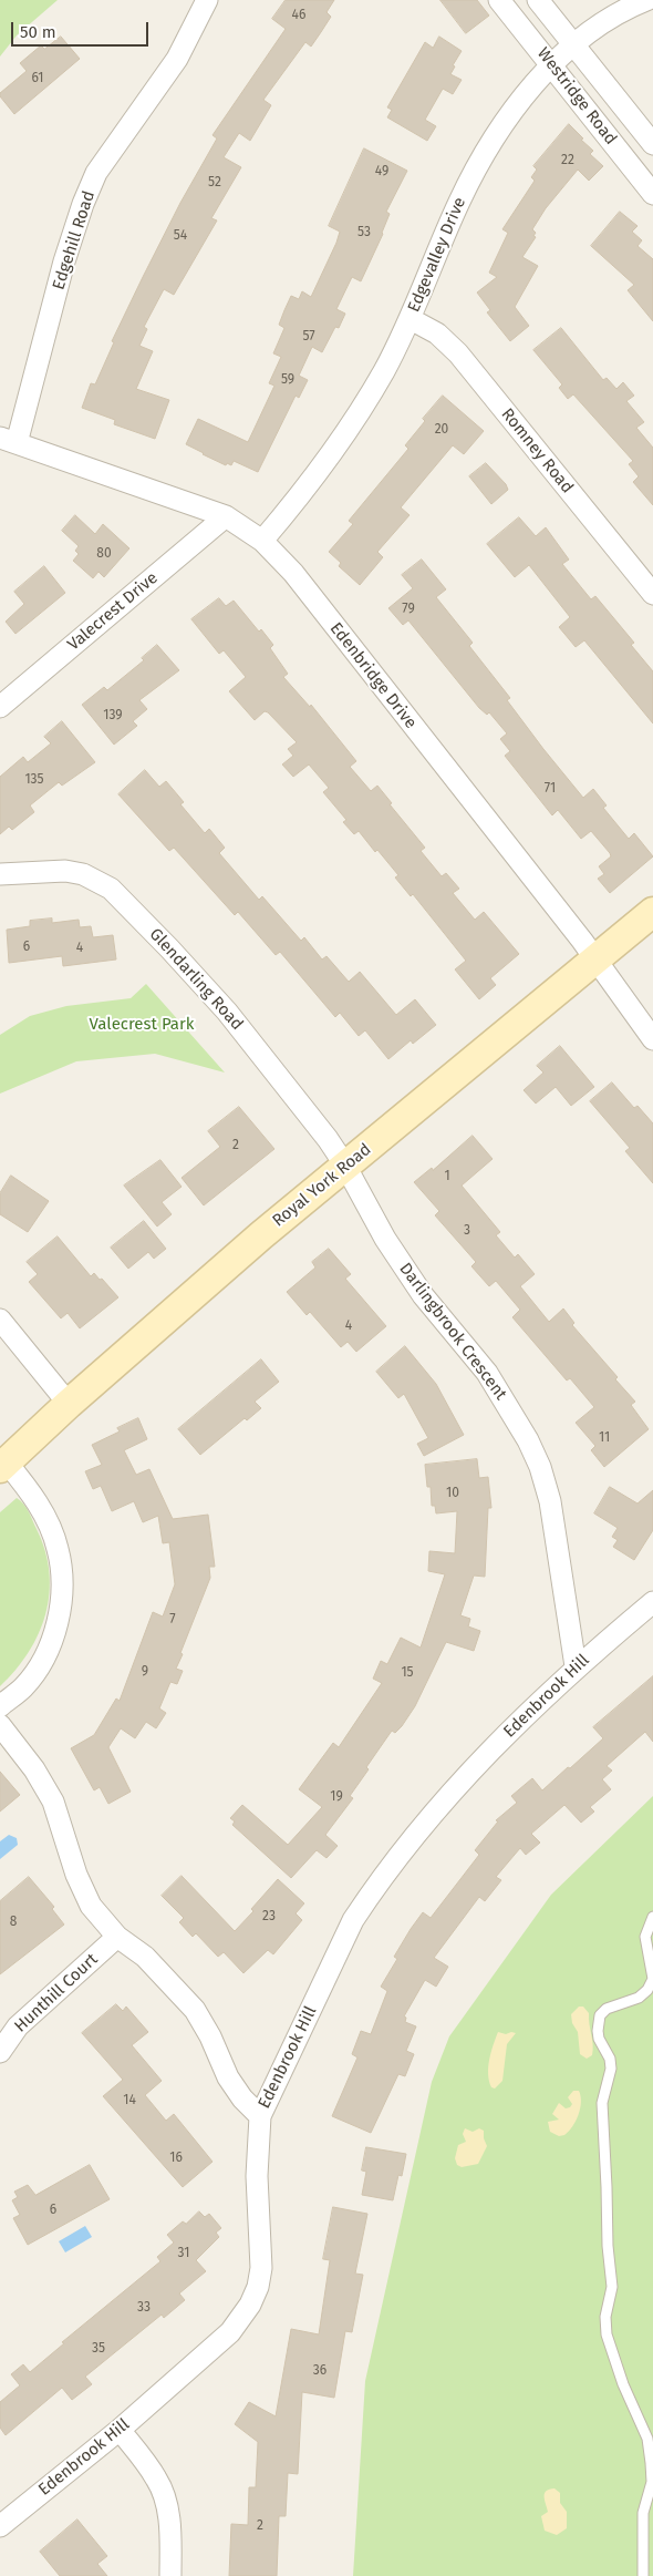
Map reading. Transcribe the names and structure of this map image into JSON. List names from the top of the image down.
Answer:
{
  "streets": {
    "main road": ["Royal York Road"],
    "street": [
      "Westridge Road",
      "Edgehill Road",
      "Edgevalley Drive",
      "Romney Road",
      "Valecrest Drive",
      "Edenbridge Drive",
      "Glendarling Road",
      "Darlingbrook Crescent",
      "Edenbrook Hill",
      "Hunthill Court"
    ]
  },
  "crossings": [
    ["Westridge Road", "Edgevalley Drive"],
    ["Edgehill Road", "Edenbridge Drive"],
    ["Edgevalley Drive", "Romney Road"],
    ["Edgevalley Drive", "Edenbridge Drive"],
    ["Valecrest Drive", "Edenbridge Drive"],
    ["Edenbridge Drive", "Royal York Road"],
    ["Glendarling Road", "Royal York Road"],
    ["Glendarling Road", "Darlingbrook Crescent"],
    ["Royal York Road", "Darlingbrook Crescent"],
    ["Darlingbrook Crescent", "Edenbrook Hill"]
  ],
  "parks": ["Valecrest Park"],
  "house_numbers": [
    "46",
    "61",
    "22",
    "49",
    "52",
    "53",
    "54",
    "57",
    "59",
    "20",
    "80",
    "79",
    "139",
    "135",
    "71",
    "6",
    "4",
    "2",
    "1",
    "3",
    "4",
    "11",
    "10",
    "7",
    "9",
    "15",
    "19",
    "23",
    "8",
    "14",
    "16",
    "6",
    "31",
    "33",
    "35",
    "36",
    "2"
  ],
  "scale_bar": "50 m"
}
